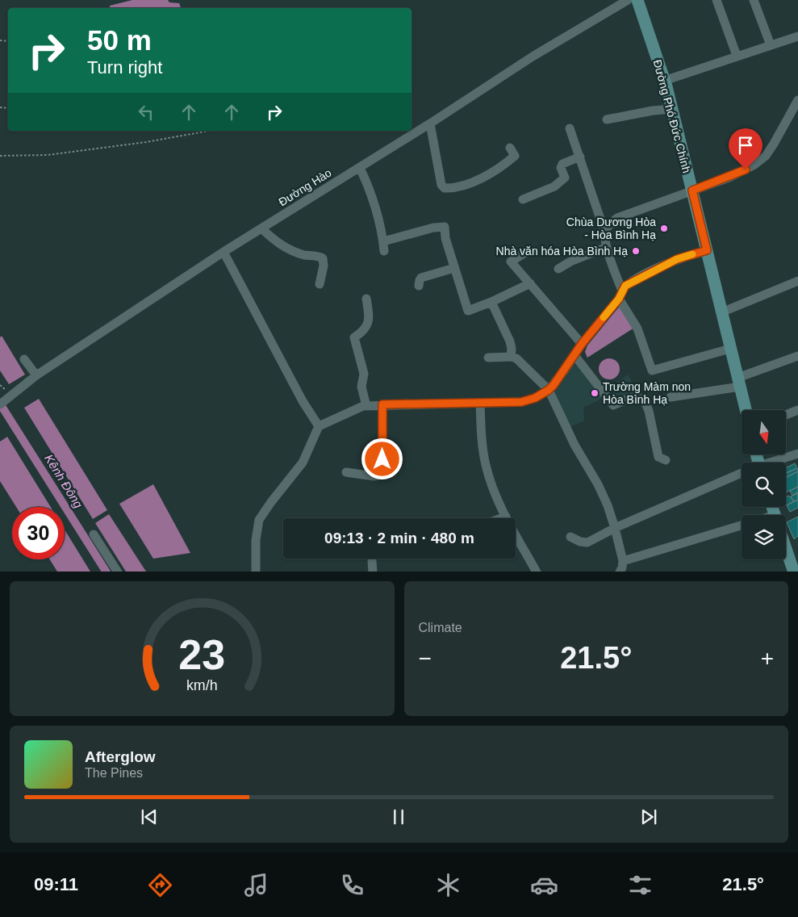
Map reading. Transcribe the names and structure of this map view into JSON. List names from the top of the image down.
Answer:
{
  "streets": {
    "main road": ["Đường Phó Đức Chính"],
    "street": ["Đường Hào"]
  },
  "water": ["Kênh Đông"],
  "places": ["Chùa Dương Hòa - Hòa Bình Hạ", "Nhà văn hóa Hòa Bình Hạ", "Trường Màm non Hòa Bình Hạ"],
  "north": "bottom",
  "page": {
    "turn": ["50 m", "Turn right"],
    "limit": "30",
    "trip": "09:13 · 2 min · 480 m",
    "tile": "Climate",
    "heat": ["−", "21.5°", "+"],
    "song": ["Afterglow", "The Pines"],
    "tabs": ["09:11", "21.5°"],
    "gauge": ["23", "km/h"]
  }
}
